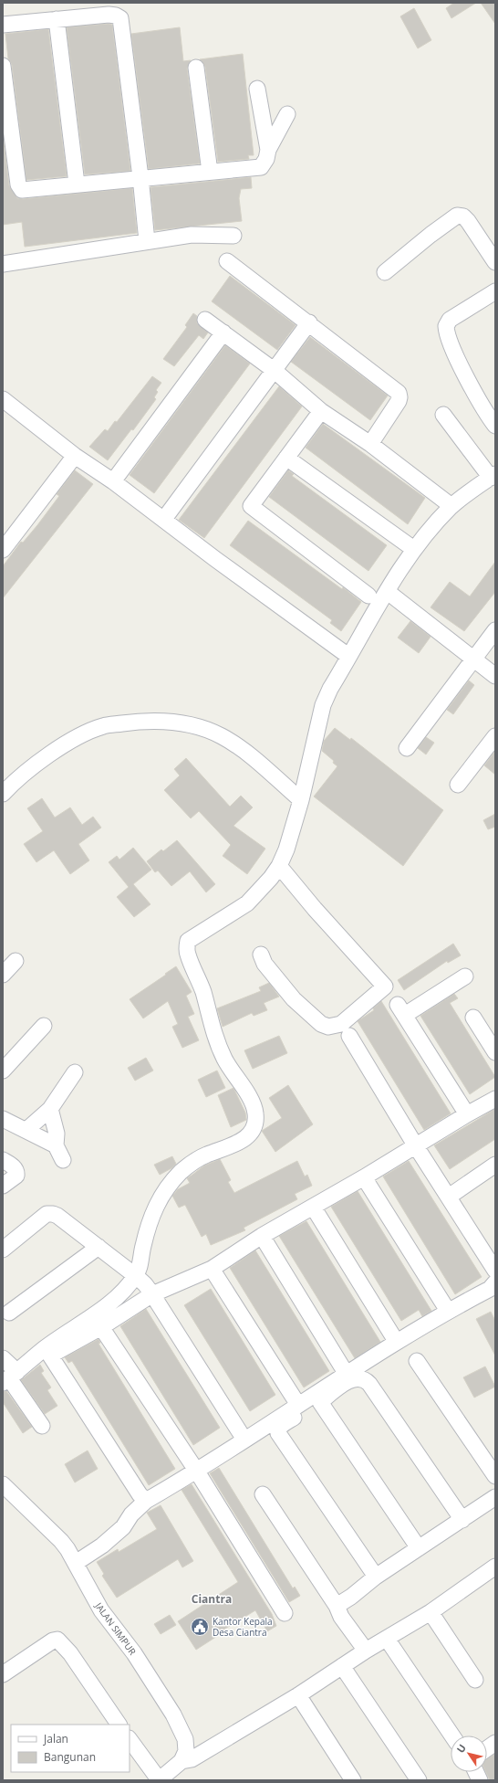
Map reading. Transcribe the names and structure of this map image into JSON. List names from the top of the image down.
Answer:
{
  "streets": {
    "street": ["JALAN SIMPUR"]
  },
  "districts": ["Ciantra"],
  "places": {
    "public building": ["Kantor Kepala Desa Ciantra"]
  },
  "legend": ["Jalan", "Bangunan"],
  "north": "top left"
}
